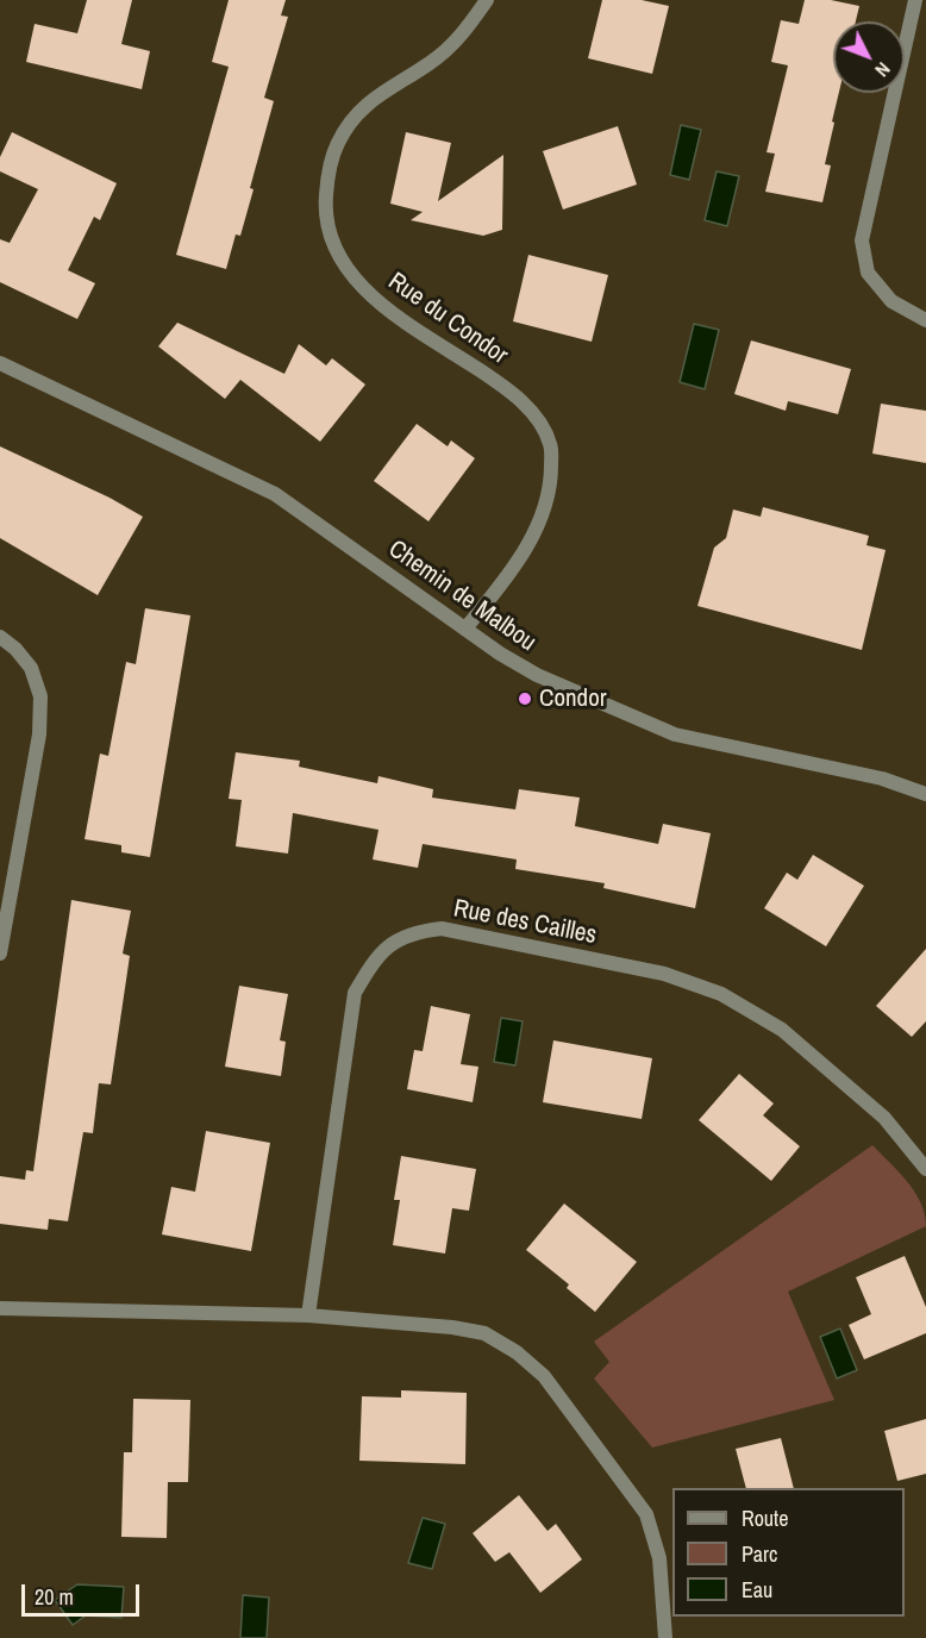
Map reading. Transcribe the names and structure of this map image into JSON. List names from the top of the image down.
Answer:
{
  "streets": {
    "street": ["Rue du Condor", "Chemin de Malbou", "Rue des Cailles"]
  },
  "crossings": [
    ["Rue du Condor", "Chemin de Malbou"]
  ],
  "places": ["Condor"],
  "legend": ["Route", "Parc", "Eau"],
  "scale_bar": "20 m",
  "north": "bottom right"
}
